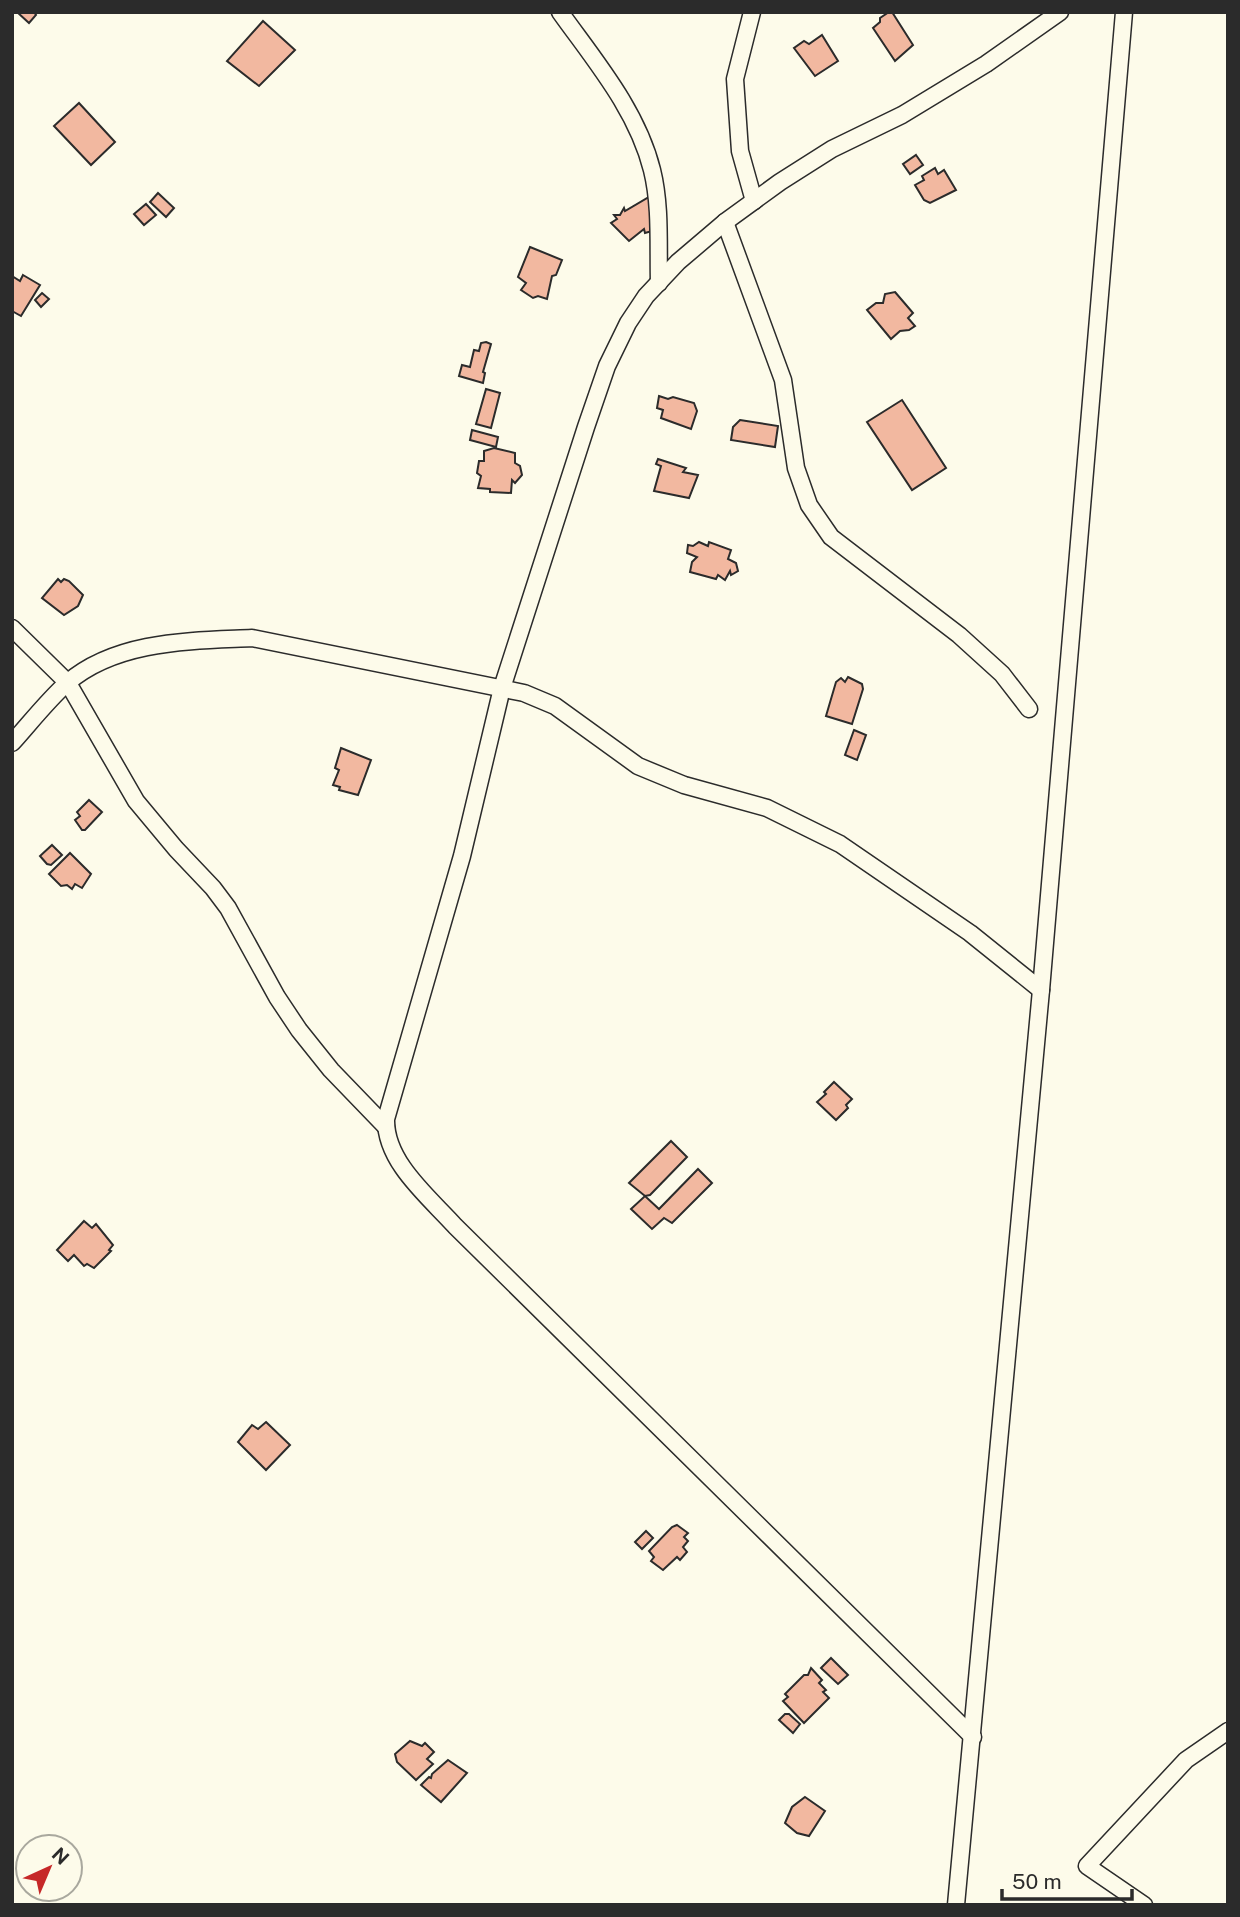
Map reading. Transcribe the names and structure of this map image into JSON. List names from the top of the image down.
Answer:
{
  "scale_bar": "50 m",
  "north": "top right"
}
